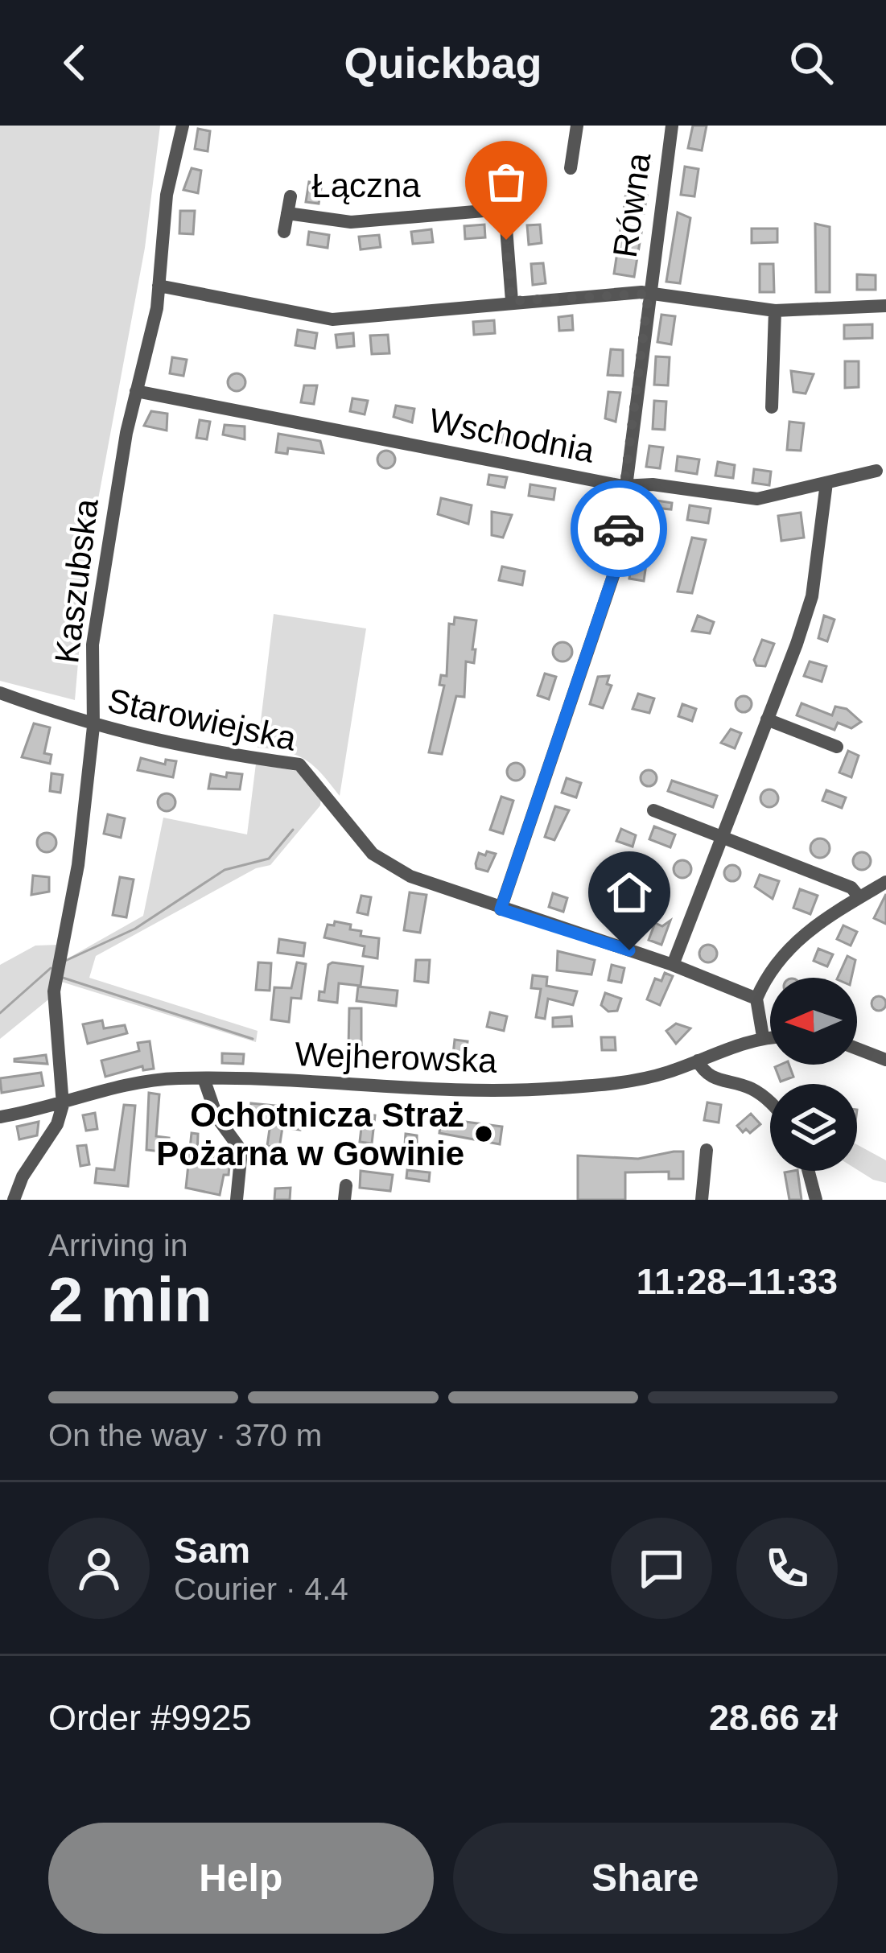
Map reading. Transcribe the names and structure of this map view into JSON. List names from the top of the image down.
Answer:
{
  "streets": {
    "street": [
      "Łączna",
      "Równa",
      "Wschodnia",
      "Kaszubska",
      "Starowiejska",
      "Wejherowska"
    ]
  },
  "crossings": [
    ["Równa", "Wschodnia"],
    ["Równa", "Starowiejska"],
    ["Wschodnia", "Kaszubska"],
    ["Kaszubska", "Starowiejska"],
    ["Kaszubska", "Wejherowska"]
  ],
  "places": ["Ochotnicza Straż Pożarna w Gowinie"],
  "north": "left",
  "page": {
    "header": "Quickbag",
    "heading": ["2 min", "Arriving in", "11:28–11:33"],
    "panel": [
      "Sam",
      "Courier · 4.4",
      "Order #9925",
      "28.66 zł"
    ],
    "bar": "On the way · 370 m",
    "buttons": ["Help", "Share"]
  }
}
